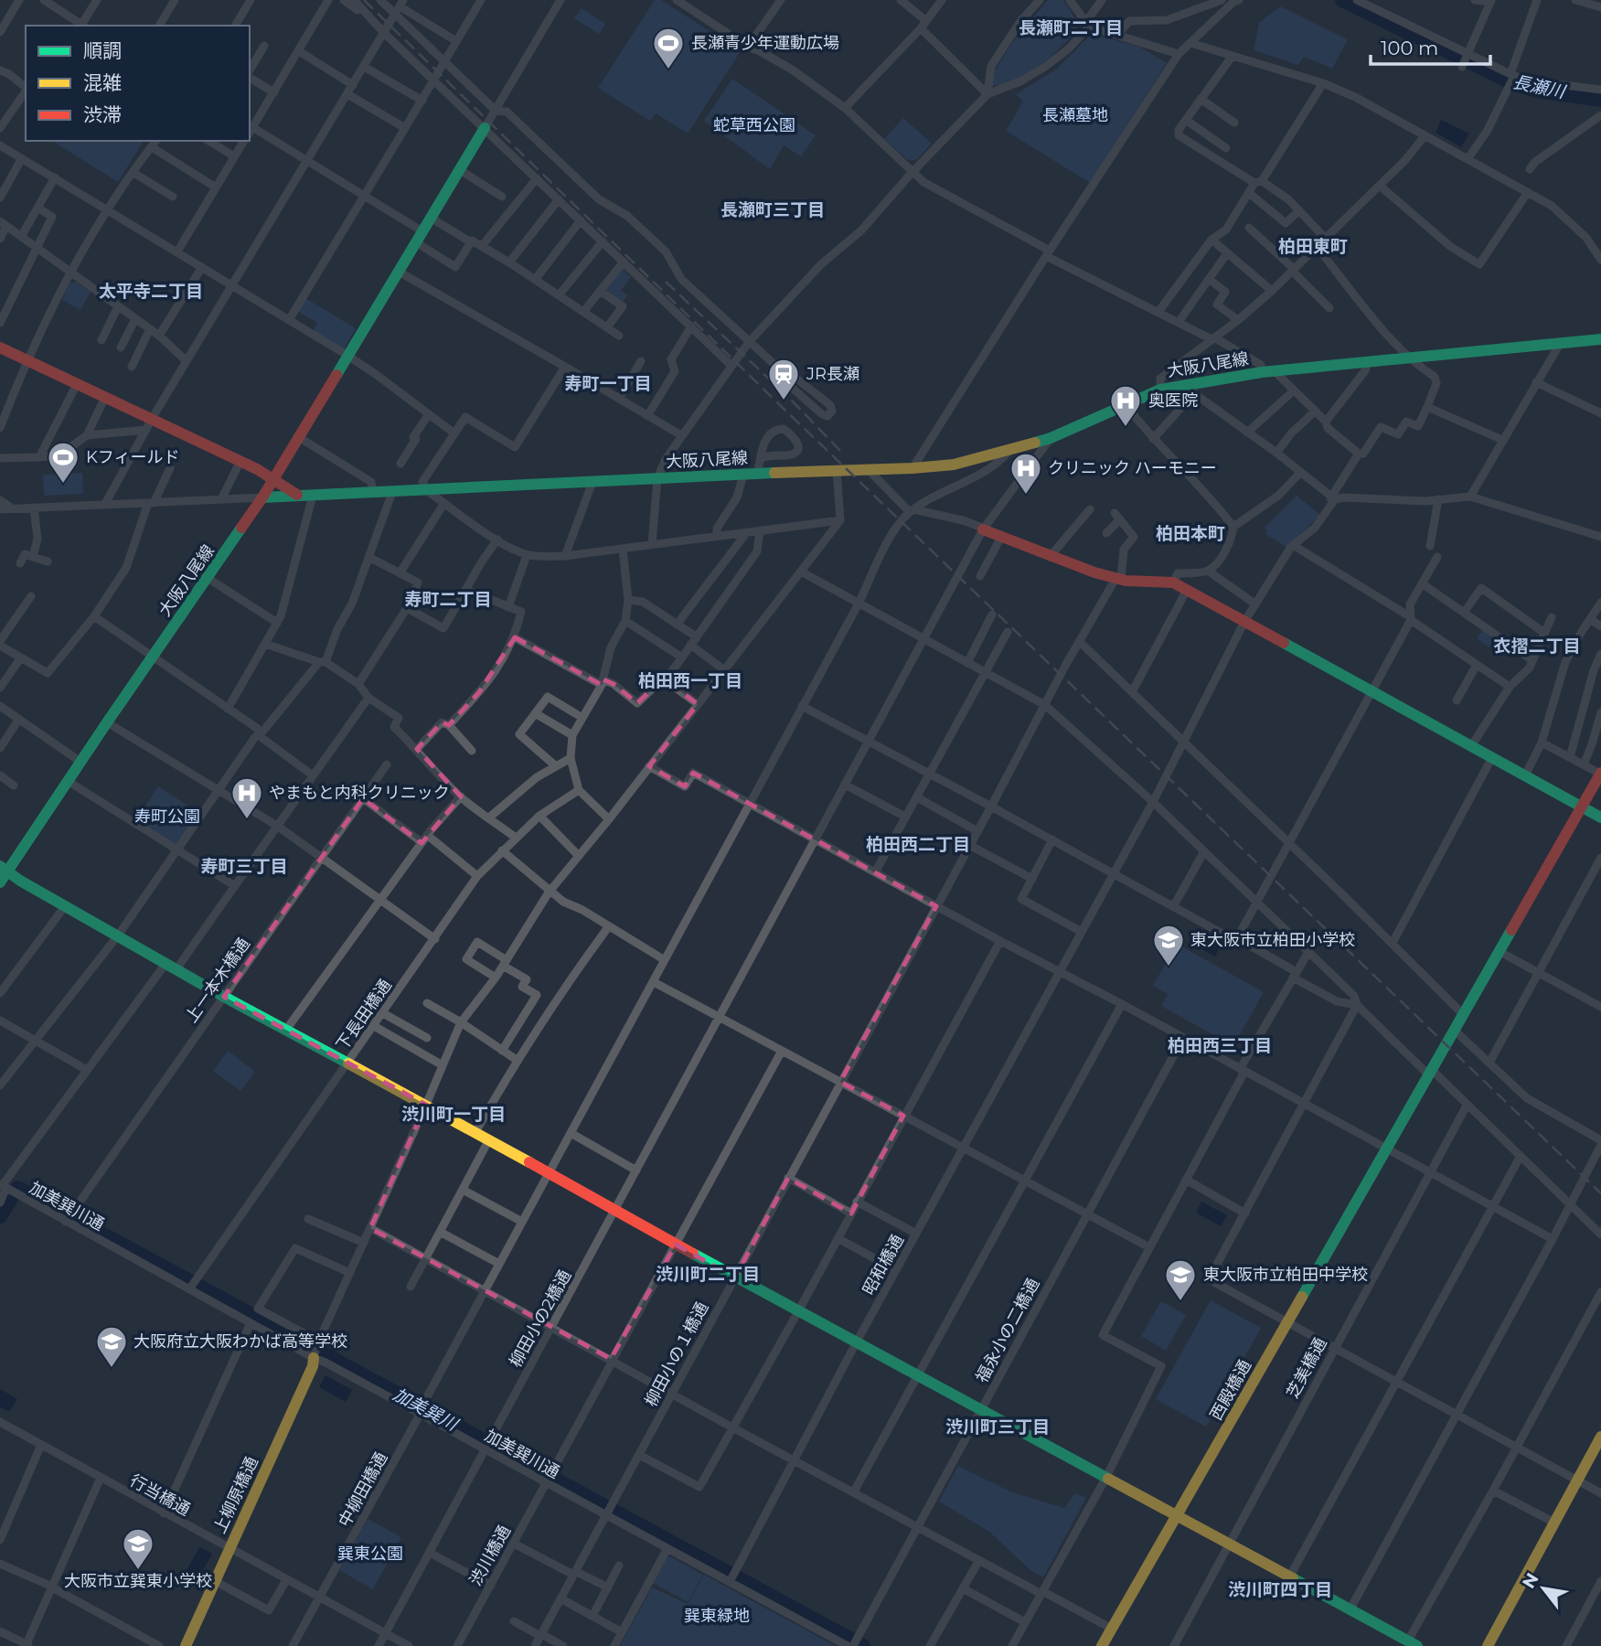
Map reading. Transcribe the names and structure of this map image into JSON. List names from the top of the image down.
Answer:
{
  "streets": {
    "street": [
      "大阪八尾線",
      "上一本木橋通",
      "下長田橋通",
      "加美巽川通",
      "昭和橋通",
      "柳田小の2橋通",
      "福永小の二橋通",
      "柳田小の１橋通",
      "芝美橋通",
      "西殿橋通",
      "中柳田橋通",
      "行当橋通",
      "上柳原橋通",
      "渋川橋通"
    ]
  },
  "crossings": [
    ["大阪八尾線", "柳田小の2橋通"],
    ["上一本木橋通", "加美巽川通"],
    ["下長田橋通", "加美巽川通"],
    ["加美巽川通", "昭和橋通"],
    ["加美巽川通", "柳田小の2橋通"],
    ["加美巽川通", "柳田小の１橋通"],
    ["加美巽川通", "中柳田橋通"],
    ["加美巽川通", "上柳原橋通"],
    ["加美巽川通", "渋川橋通"],
    ["柳田小の2橋通", "行当橋通"],
    ["中柳田橋通", "行当橋通"],
    ["行当橋通", "上柳原橋通"]
  ],
  "districts": [
    "長瀬町二丁目",
    "長瀬町三丁目",
    "柏田東町",
    "太平寺二丁目",
    "寿町一丁目",
    "柏田本町",
    "寿町二丁目",
    "衣摺二丁目",
    "柏田西一丁目",
    "柏田西二丁目",
    "寿町三丁目",
    "柏田西三丁目",
    "渋川町一丁目",
    "渋川町二丁目",
    "渋川町三丁目",
    "渋川町四丁目"
  ],
  "water": ["長瀬川", "加美巽川"],
  "parks": [
    "長瀬墓地",
    "蛇草西公園",
    "寿町公園",
    "巽東公園",
    "巽東緑地"
  ],
  "places": {
    "sports": ["長瀬青少年運動広場", "Kフィールド"],
    "station": ["JR長瀬"],
    "hospital": ["奥医院", "クリニック ハーモニー", "やまもと内科クリニック"],
    "school or university": [
      "東大阪市立柏田小学校",
      "東大阪市立柏田中学校",
      "大阪府立大阪わかば高等学校",
      "大阪市立巽東小学校"
    ]
  },
  "legend": ["順調", "混雑", "渋滞"],
  "scale_bar": "100 m",
  "north": "top left"
}
